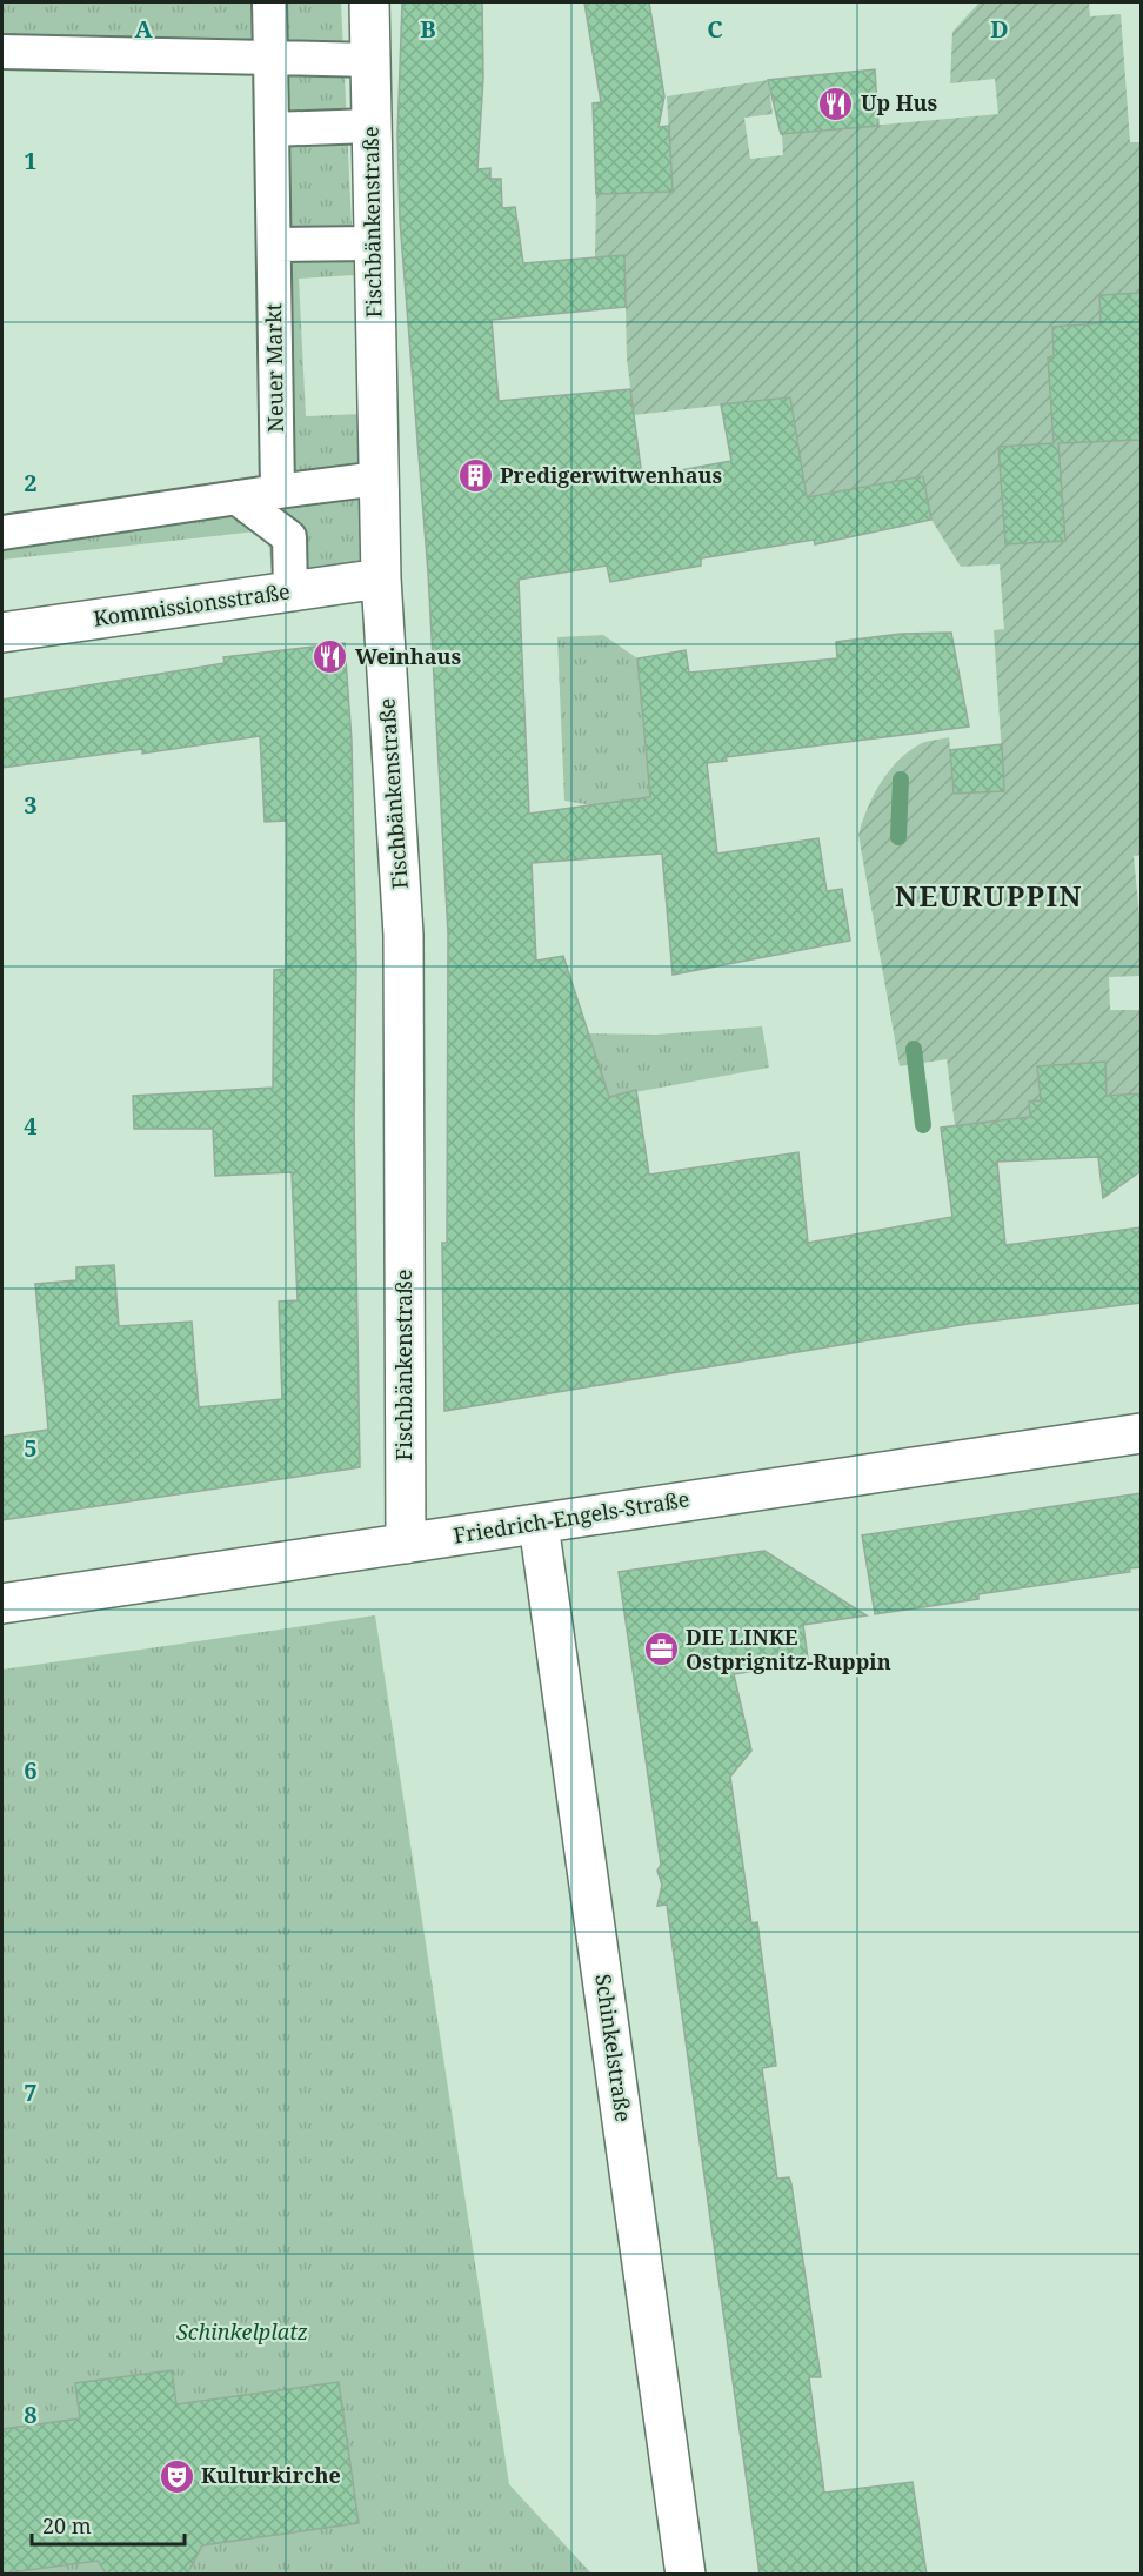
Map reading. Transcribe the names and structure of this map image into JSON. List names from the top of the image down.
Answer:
{
  "streets": {
    "street": [
      "Fischbänkenstraße",
      "Neuer Markt",
      "Kommissionsstraße",
      "Friedrich-Engels-Straße",
      "Schinkelstraße"
    ]
  },
  "crossings": [
    ["Fischbänkenstraße", "Kommissionsstraße"],
    ["Fischbänkenstraße", "Friedrich-Engels-Straße"],
    ["Friedrich-Engels-Straße", "Schinkelstraße"]
  ],
  "districts": ["NEURUPPIN"],
  "parks": ["Schinkelplatz"],
  "places": {
    "restaurant": ["Up Hus", "Weinhaus"],
    "building": ["Predigerwitwenhaus"],
    "office": ["DIE LINKE Ostprignitz-Ruppin"],
    "theatre": ["Kulturkirche"]
  },
  "scale_bar": "20 m",
  "grid": {
    "columns": [
      "A",
      "B",
      "C",
      "D"
    ],
    "rows": [
      "1",
      "2",
      "3",
      "4",
      "5",
      "6",
      "7",
      "8"
    ]
  }
}
